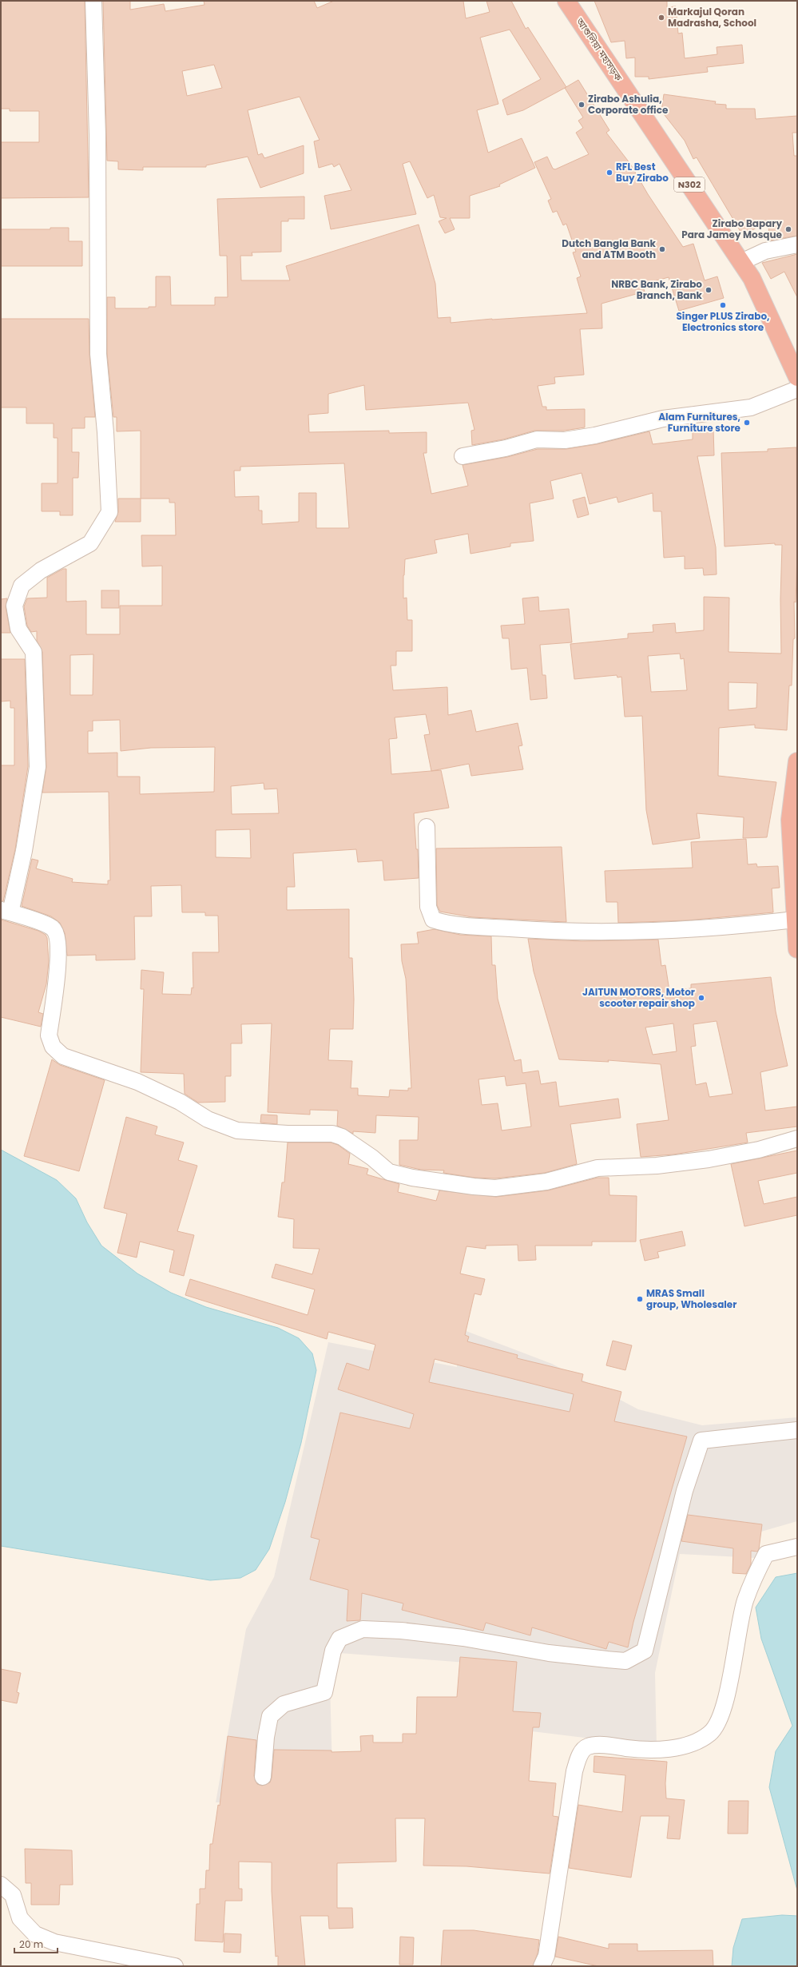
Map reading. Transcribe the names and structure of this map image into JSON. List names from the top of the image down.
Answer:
{
  "streets": {
    "highway": ["আশুলিয়া মহাসড়ক", "N302"]
  },
  "places": [
    "Markajul Qoran Madrasha, School",
    "Zirabo Ashulia, Corporate office",
    "RFL Best Buy Zirabo",
    "Zirabo Bapary Para Jamey Mosque",
    "Dutch Bangla Bank and ATM Booth",
    "NRBC Bank, Zirabo Branch, Bank",
    "Singer PLUS Zirabo, Electronics store",
    "Alam Furnitures, Furniture store",
    "JAITUN MOTORS, Motor scooter repair shop",
    "MRAS Small group, Wholesaler"
  ],
  "scale_bar": "20 m"
}
